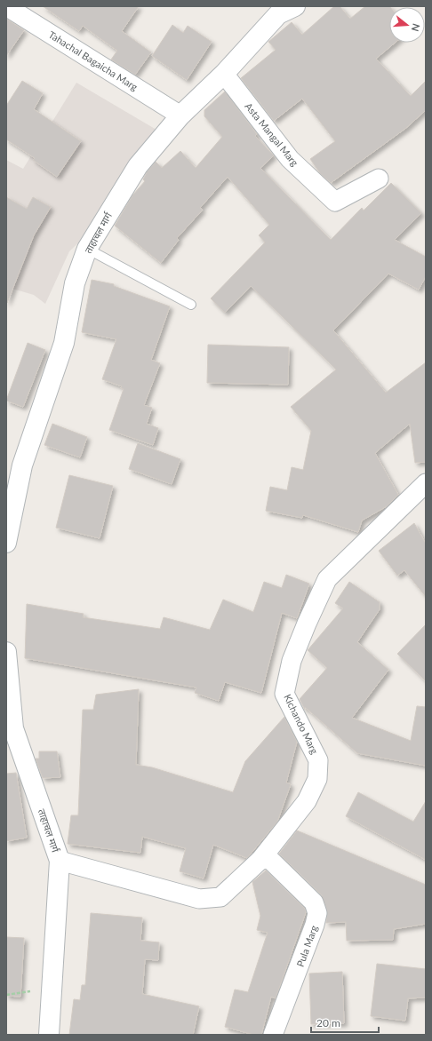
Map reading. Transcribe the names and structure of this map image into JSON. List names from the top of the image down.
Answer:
{
  "streets": {
    "street": [
      "Tahachal Bagaicha Marg",
      "Asta Mangal Marg",
      "ताहाचल मार्ग",
      "Kichando Marg",
      "Pula Marg"
    ]
  },
  "crossings": [
    ["Tahachal Bagaicha Marg", "ताहाचल मार्ग"],
    ["Asta Mangal Marg", "ताहाचल मार्ग"],
    ["ताहाचल मार्ग", "Kichando Marg"],
    ["Kichando Marg", "Pula Marg"]
  ],
  "scale_bar": "20 m",
  "north": "right"
}
